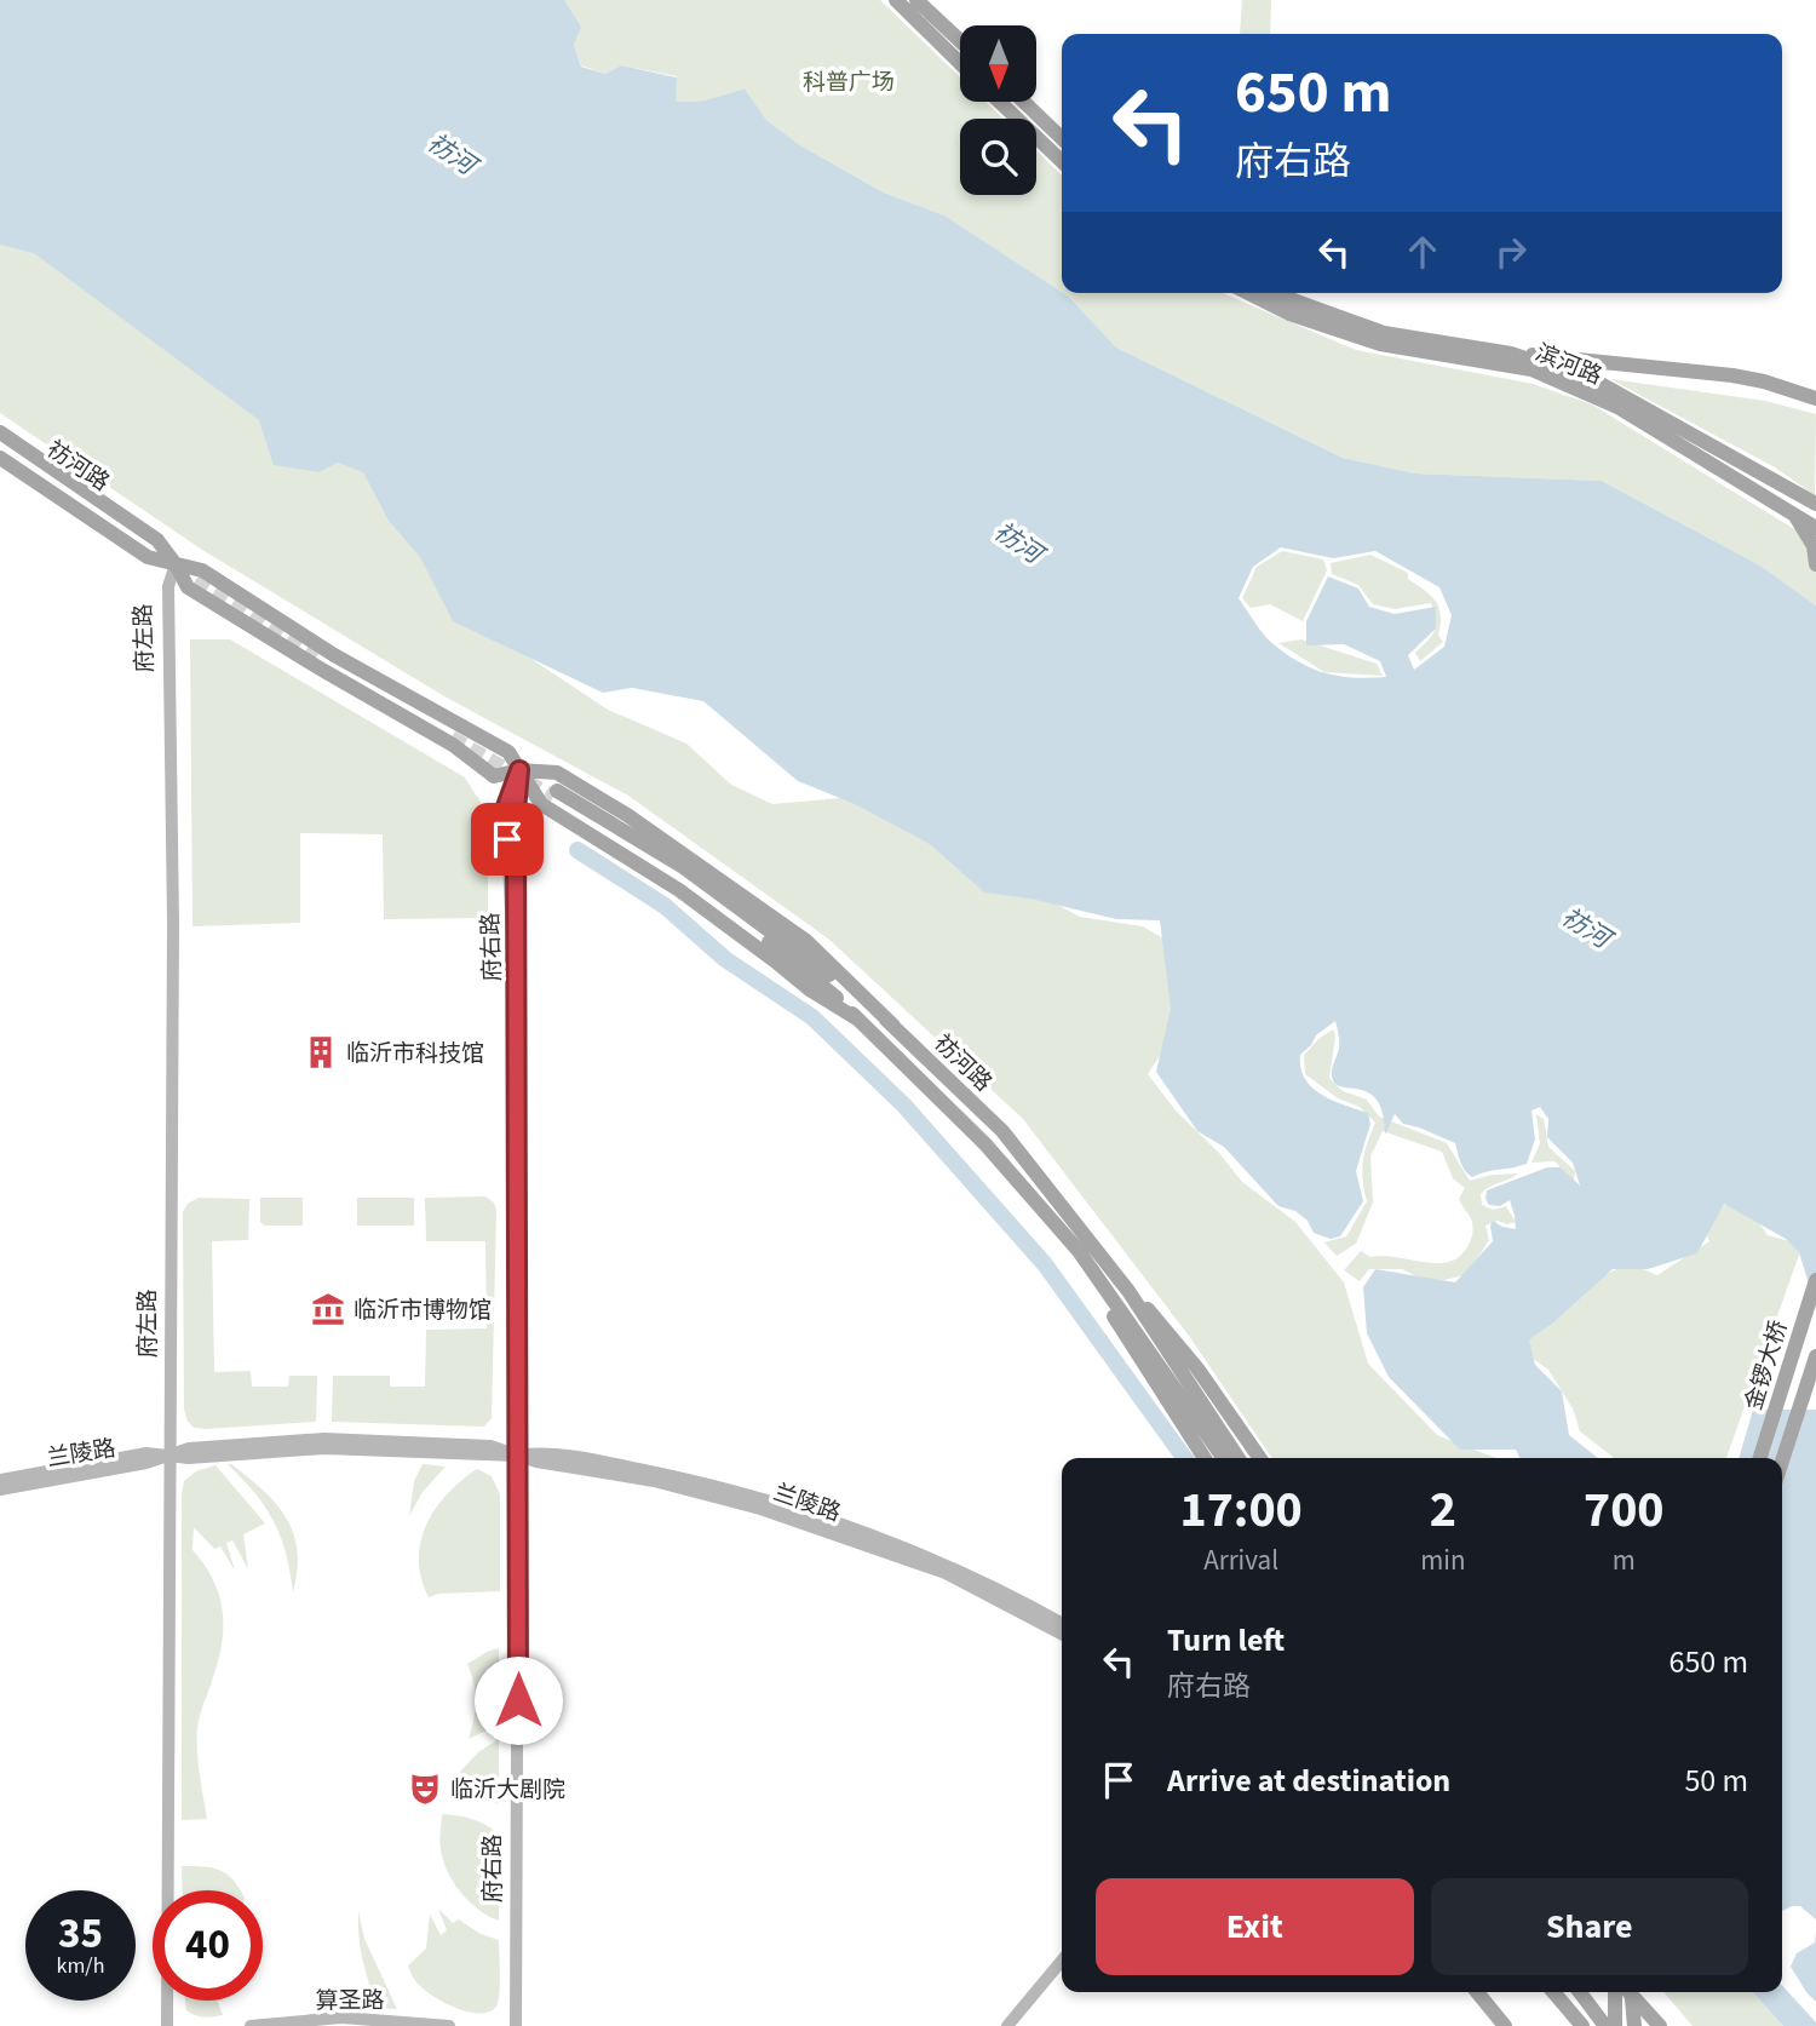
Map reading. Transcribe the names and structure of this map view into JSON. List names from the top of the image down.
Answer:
{
  "streets": {
    "main road": ["滨河路", "祊河路", "金锣大桥"],
    "street": [
      "府左路",
      "府右路",
      "兰陵路",
      "算圣路"
    ]
  },
  "crossings": [
    ["府左路", "兰陵路"],
    ["府右路", "兰陵路"]
  ],
  "water": ["祊河"],
  "parks": ["科普广场"],
  "places": {
    "building": ["临沂市科技馆"],
    "museum": ["临沂市博物馆"],
    "theatre": ["临沂大剧院"]
  },
  "north": "bottom",
  "page": {
    "turn": ["650 m", "府右路"],
    "eta": [
      "17:00",
      "Arrival",
      "2",
      "min",
      "700",
      "m"
    ],
    "list": [
      {
        "name": "Turn left",
        "note": "府右路",
        "value": "650 m"
      },
      {
        "name": "Arrive at destination",
        "value": "50 m"
      }
    ],
    "buttons": ["Exit", "Share"],
    "speed": "35 km/h",
    "limit": "40"
  }
}
